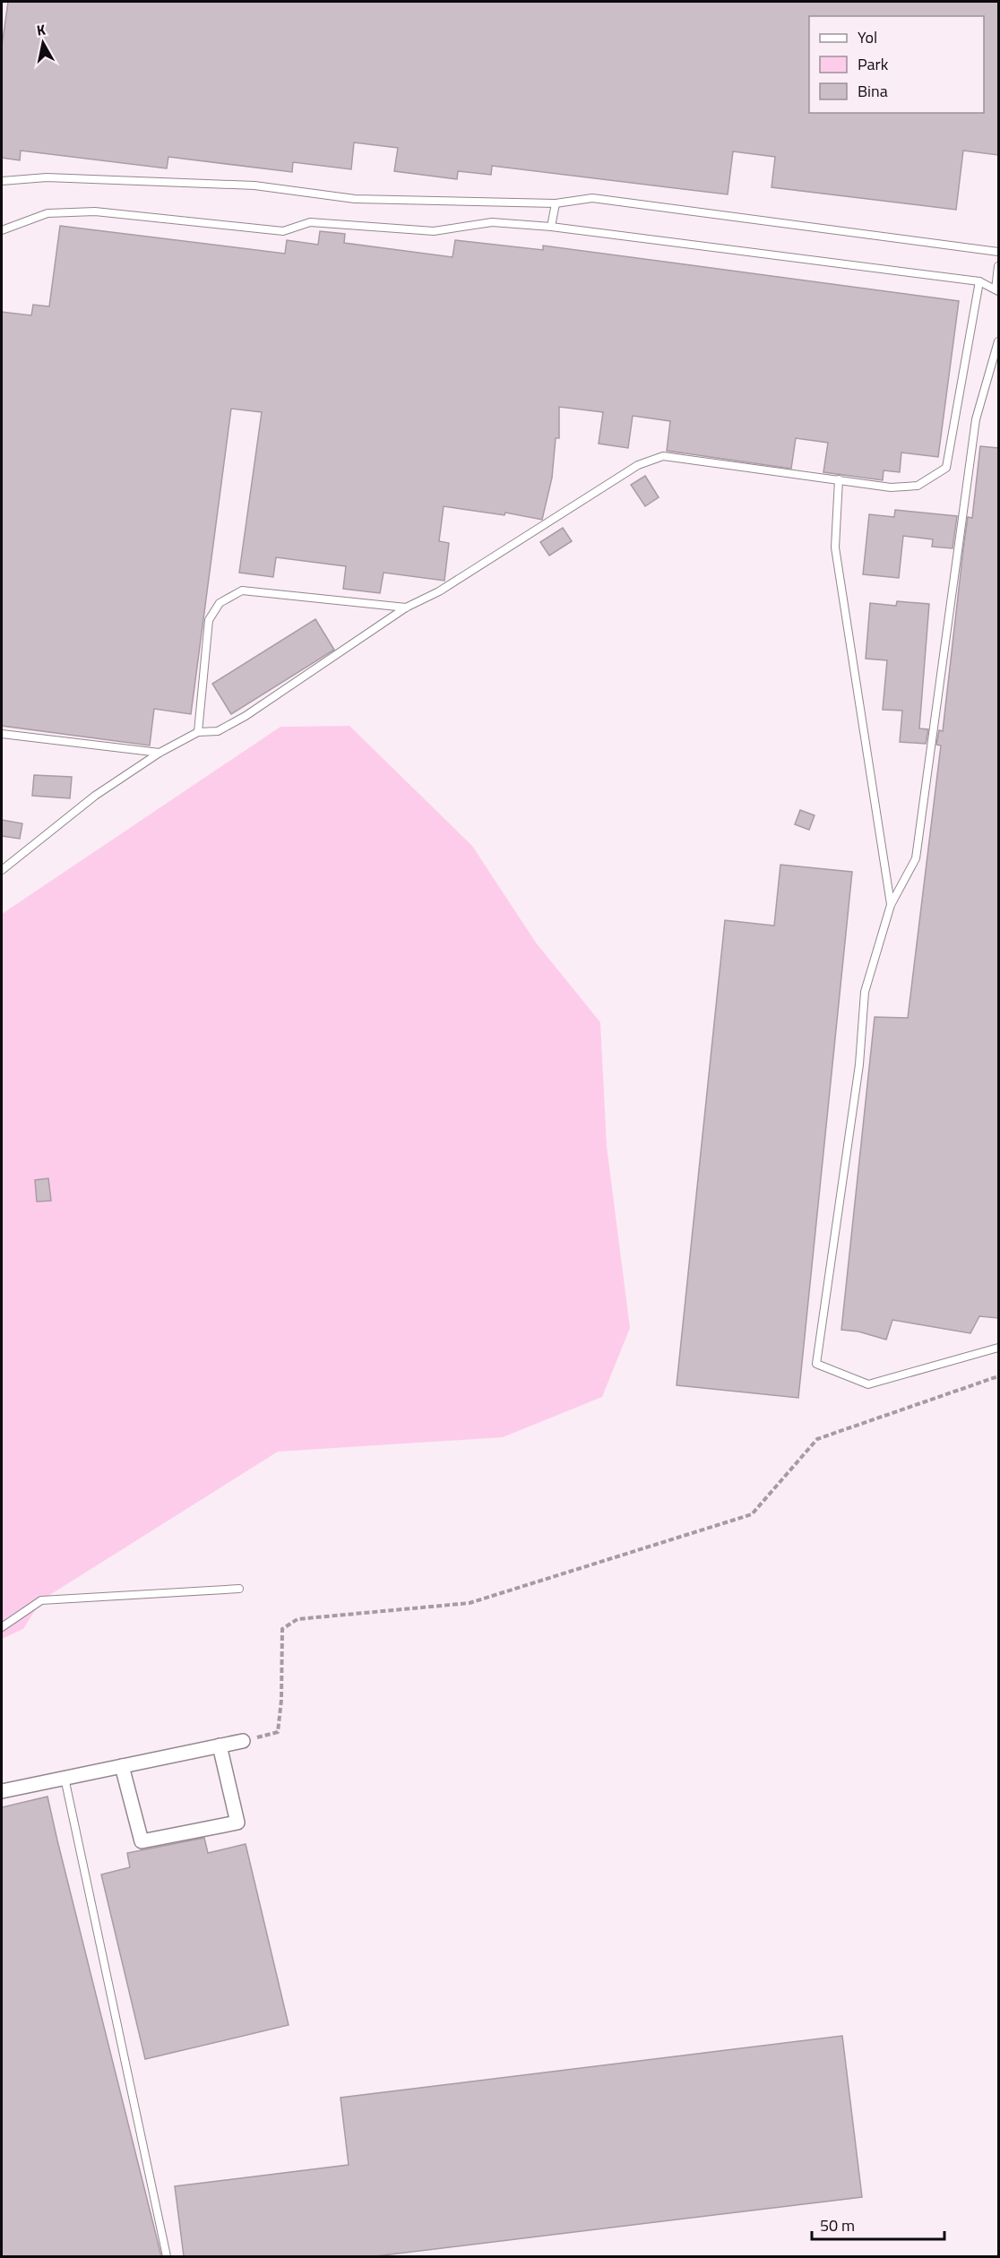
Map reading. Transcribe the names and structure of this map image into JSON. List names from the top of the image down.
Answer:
{
  "legend": ["Yol", "Park", "Bina"],
  "scale_bar": "50 m",
  "north": "top"
}
